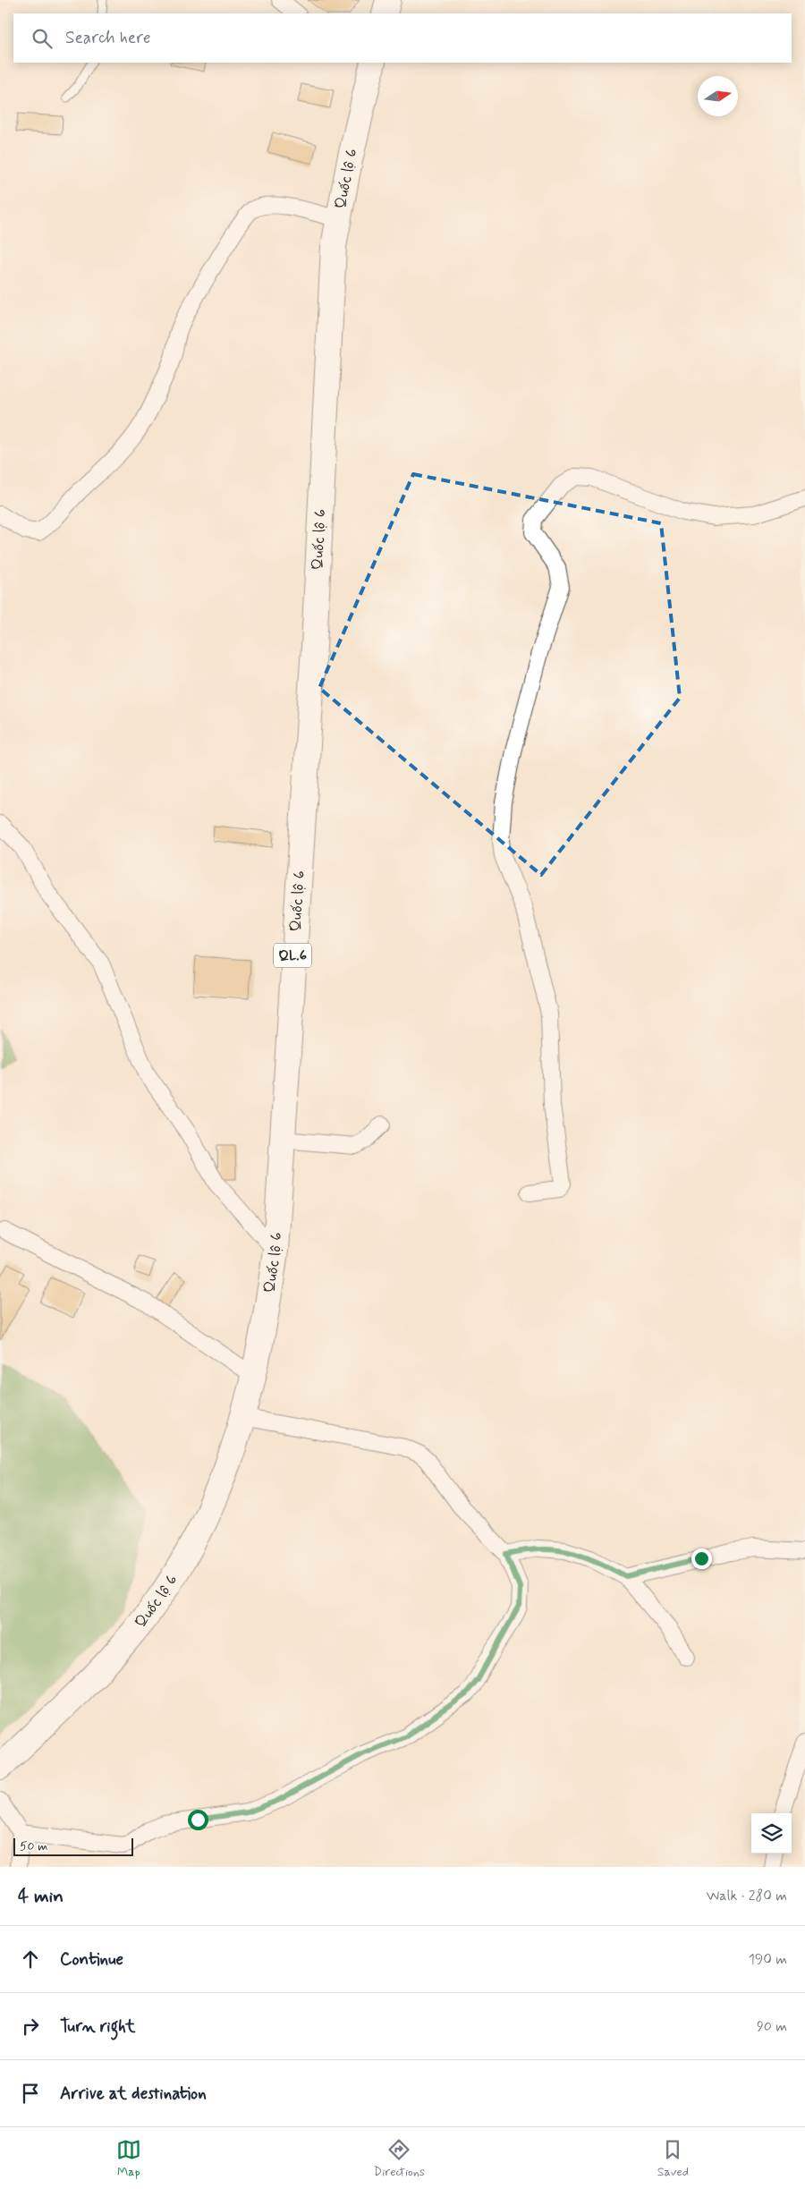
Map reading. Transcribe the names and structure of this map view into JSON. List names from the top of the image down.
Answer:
{
  "streets": {
    "highway": ["Quốc lộ 6", "QL.6"]
  },
  "scale_bar": "50 m",
  "north": "right",
  "page": {
    "search": "Search here",
    "scale": "50 m",
    "heading": ["4 min", "Walk · 280 m"],
    "list": [
      ["Continue", "190 m"],
      ["Turn right", "90 m"],
      "Arrive at destination"
    ],
    "nav": ["Map", "Directions", "Saved"]
  }
}
